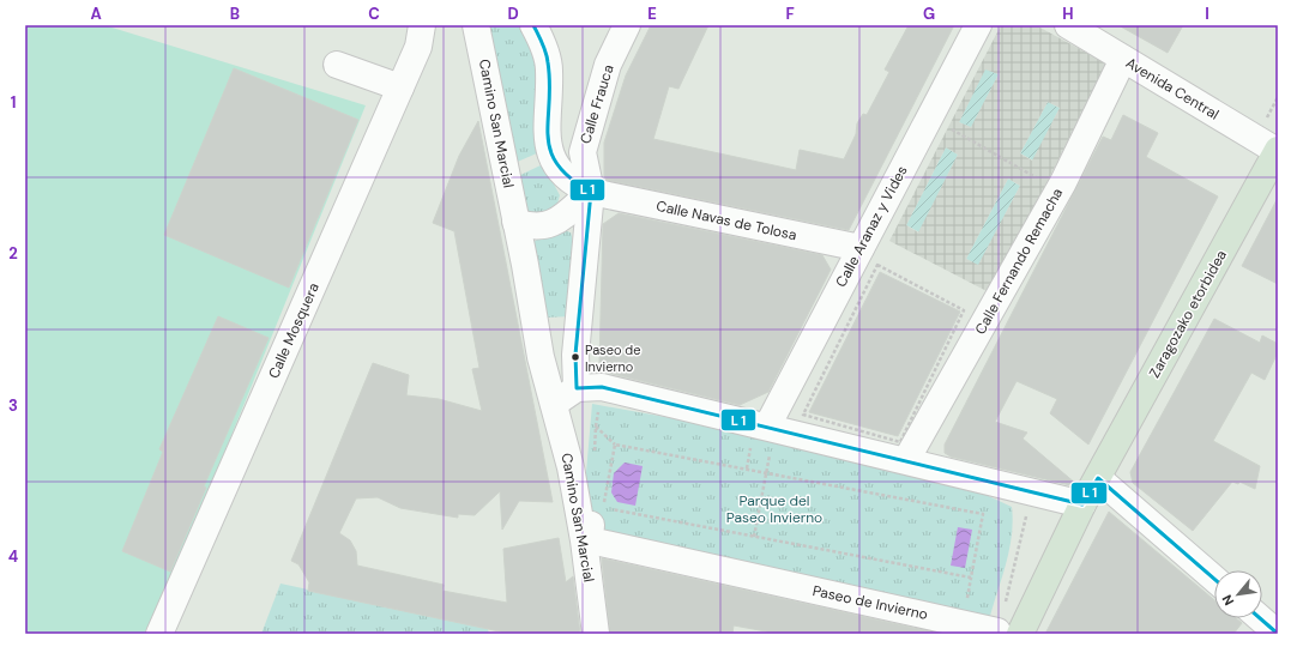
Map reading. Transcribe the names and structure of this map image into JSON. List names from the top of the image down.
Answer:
{
  "streets": {
    "main road": ["Zaragozako etorbidea"],
    "street": [
      "Avenida Central",
      "Calle Frauca",
      "Camino San Marcial",
      "Calle Navas de Tolosa",
      "Calle Aranaz y Vides",
      "Calle Fernando Remacha",
      "Calle Mosquera",
      "Paseo de Invierno"
    ]
  },
  "crossings": [
    ["Avenida Central", "Calle Fernando Remacha"],
    ["Avenida Central", "Zaragozako etorbidea"],
    ["Calle Frauca", "Calle Navas de Tolosa"],
    ["Calle Navas de Tolosa", "Calle Aranaz y Vides"]
  ],
  "parks": ["Parque del Paseo Invierno"],
  "places": ["Paseo de Invierno"],
  "north": "bottom left",
  "grid": {
    "columns": [
      "A",
      "B",
      "C",
      "D",
      "E",
      "F",
      "G",
      "H",
      "I"
    ],
    "rows": [
      "1",
      "2",
      "3",
      "4"
    ]
  }
}
